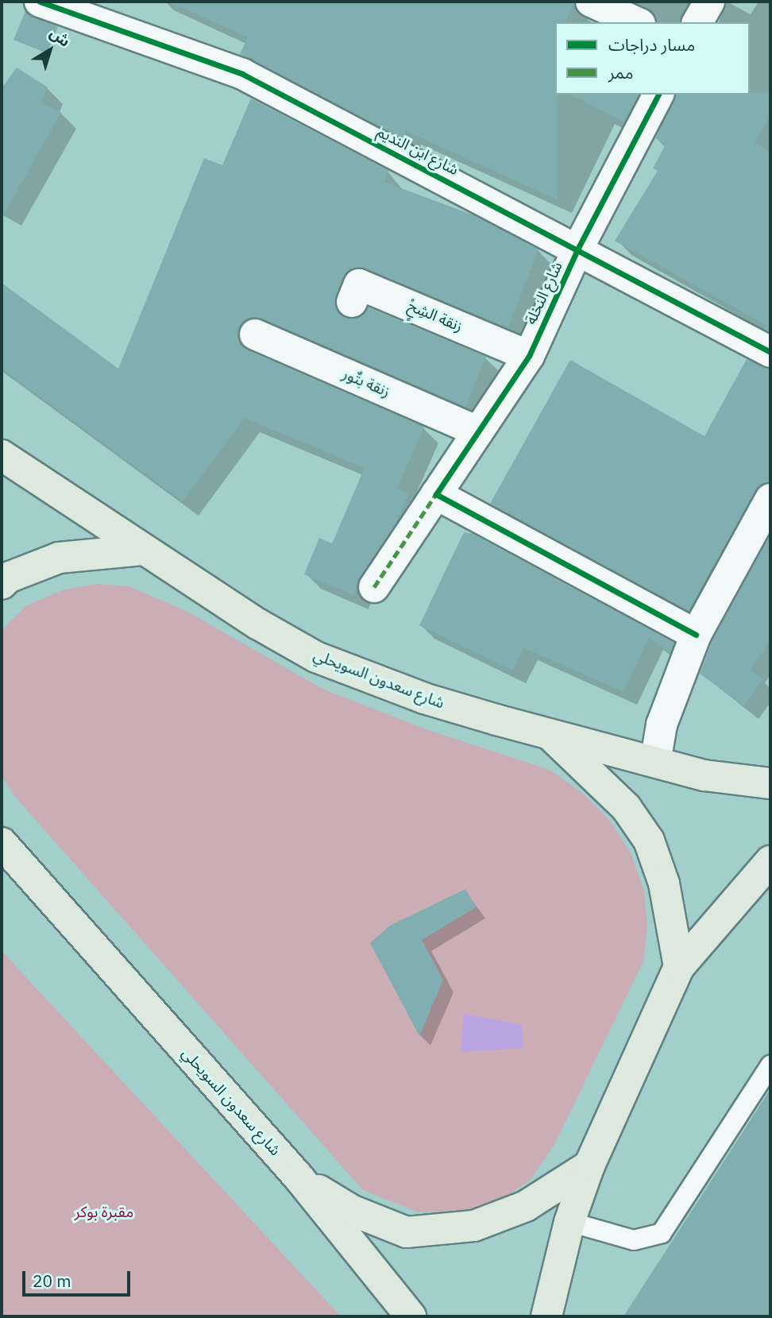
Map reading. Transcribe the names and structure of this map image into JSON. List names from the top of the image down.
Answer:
{
  "streets": {
    "main road": ["شارع سعدون السويحلي"],
    "street": [
      "شارع ابن النديم",
      "شارع النخلة",
      "ْزنقة الشِحٍ",
      "زنقة بتٌور"
    ]
  },
  "crossings": [
    ["شارع ابن النديم", "شارع النخلة"],
    ["شارع النخلة", "ْزنقة الشِحٍ"],
    ["شارع النخلة", "زنقة بتٌور"]
  ],
  "parks": ["مقبرة بوكر"],
  "legend": ["مسار دراجات", "ممر"],
  "scale_bar": "20 m",
  "north": "top right"
}
